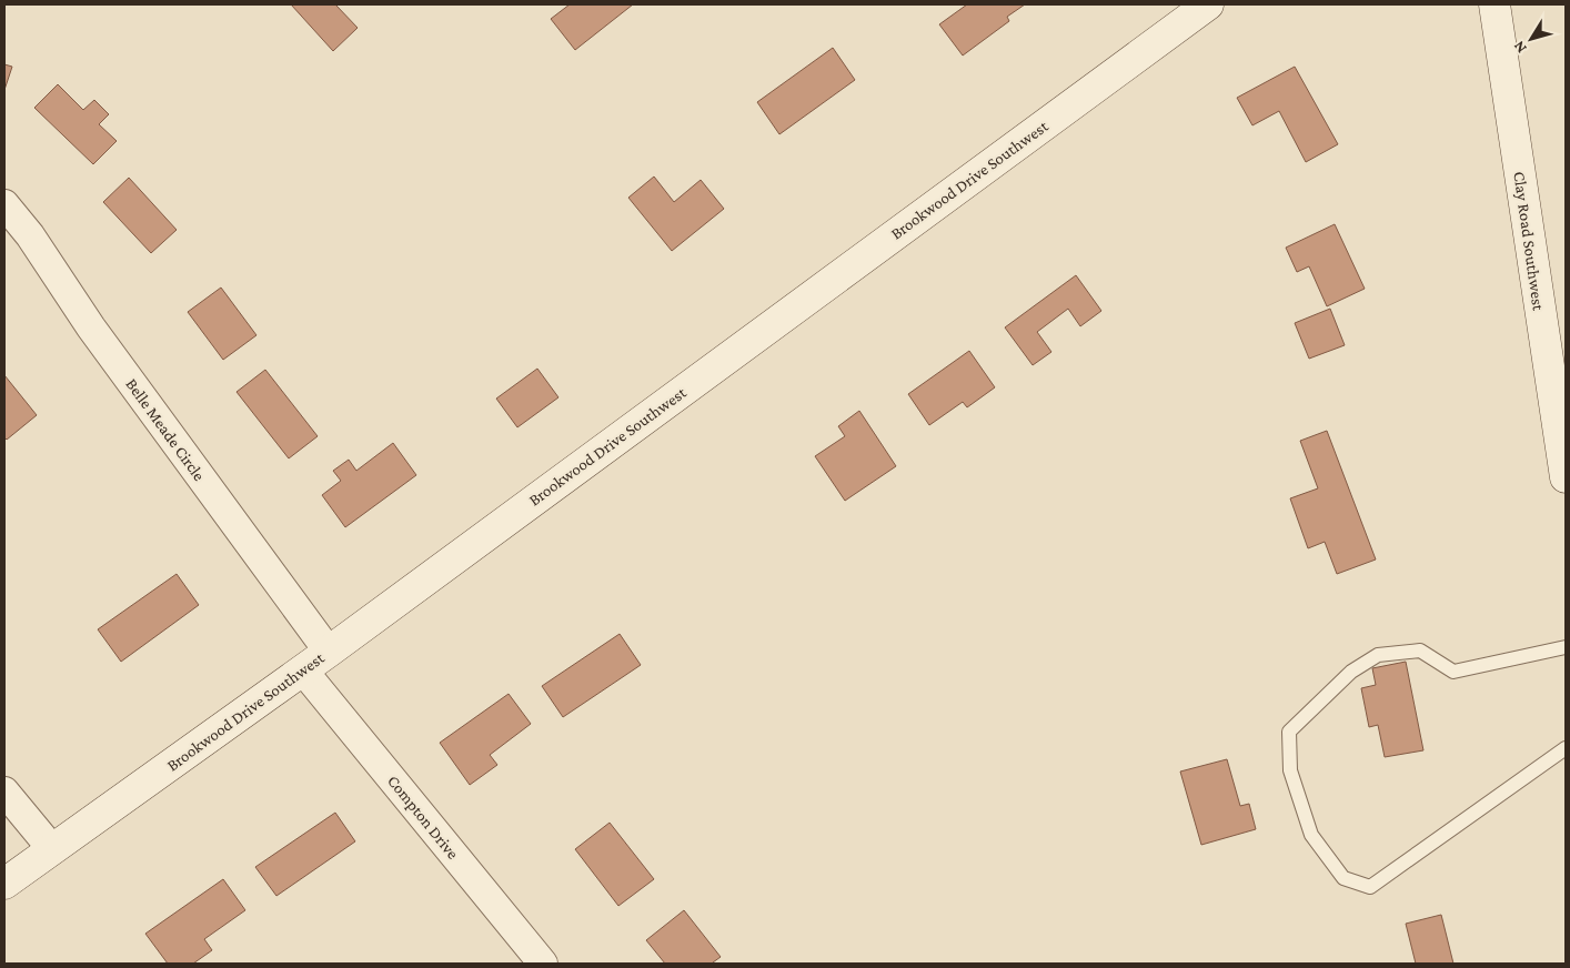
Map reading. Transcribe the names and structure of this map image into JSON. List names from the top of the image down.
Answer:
{
  "streets": {
    "street": [
      "Brookwood Drive Southwest",
      "Clay Road Southwest",
      "Belle Meade Circle",
      "Compton Drive"
    ]
  },
  "crossings": [
    ["Brookwood Drive Southwest", "Belle Meade Circle"],
    ["Brookwood Drive Southwest", "Compton Drive"]
  ],
  "north": "bottom left"
}
